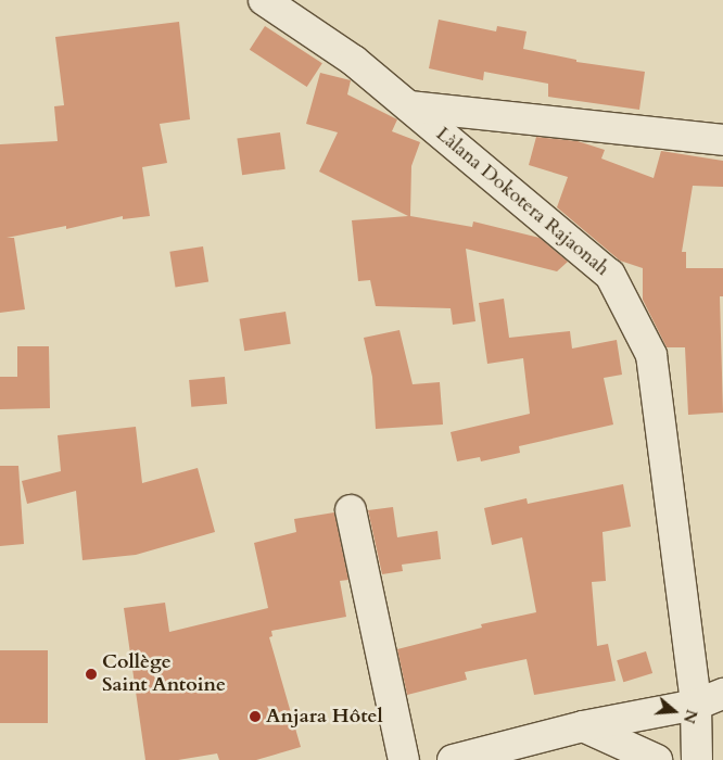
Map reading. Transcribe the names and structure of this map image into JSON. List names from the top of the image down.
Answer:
{
  "streets": {
    "street": ["Làlana Dokotera Rajaonah"]
  },
  "places": ["Collège Saint Antoine", "Anjara Hôtel"],
  "north": "right"
}
